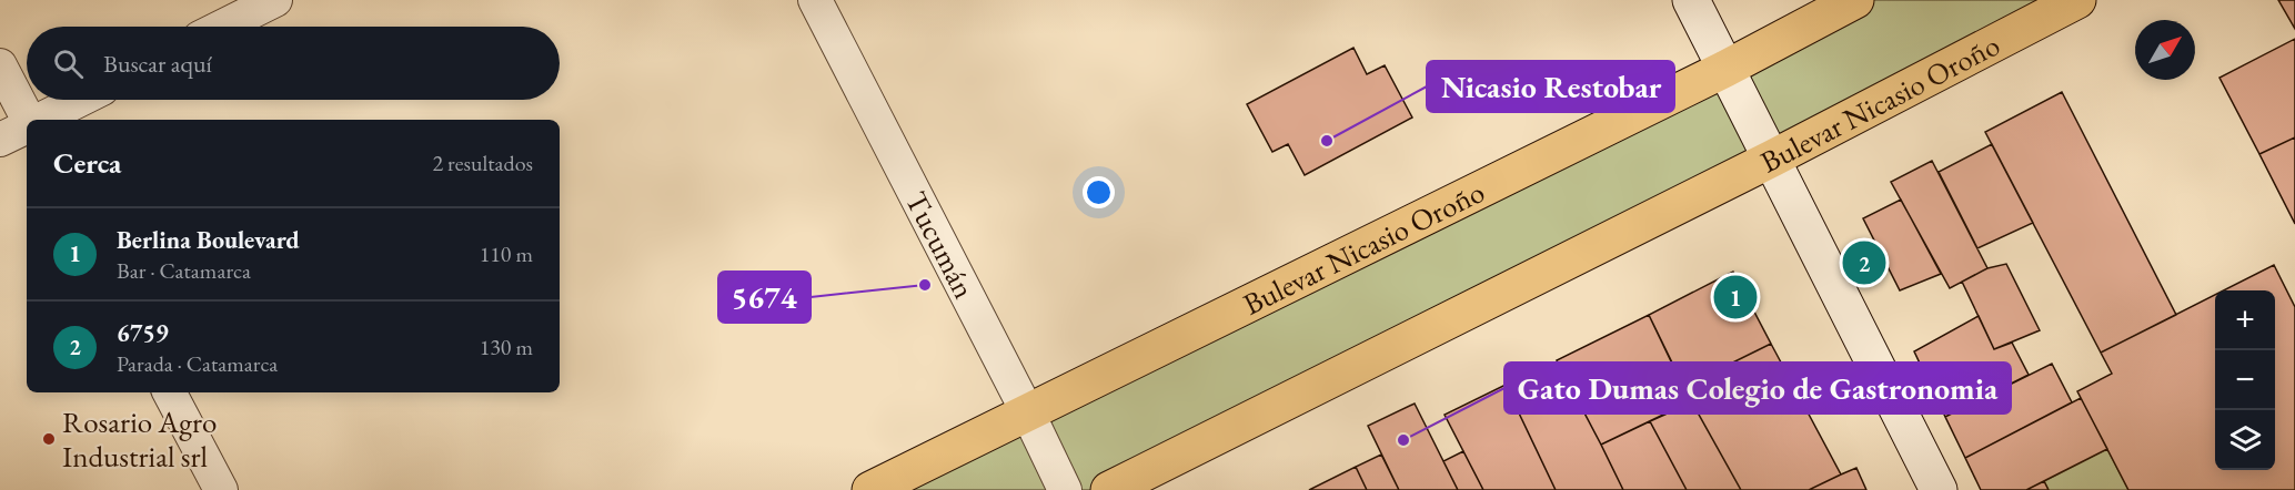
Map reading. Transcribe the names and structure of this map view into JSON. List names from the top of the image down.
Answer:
{
  "streets": {
    "main road": ["Bulevar Nicasio Oroño"],
    "street": ["Tucumán"]
  },
  "crossings": [
    ["Bulevar Nicasio Oroño", "Tucumán"]
  ],
  "places": [
    "Nicasio Restobar",
    "5674",
    "Rosario Agro Industrial srl",
    "Gato Dumas Colegio de Gastronomia"
  ],
  "north": "top right",
  "page": {
    "search": "Buscar aquí",
    "heading": ["Cerca", "2 resultados"],
    "list": [
      {
        "mark": "1",
        "name": "Berlina Boulevard",
        "note": "Bar · Catamarca",
        "value": "110 m"
      },
      {
        "mark": "2",
        "name": "6759",
        "note": "Parada · Catamarca",
        "value": "130 m"
      }
    ],
    "pins": ["2", "1"],
    "map_buttons": ["+", "−"]
  }
}
